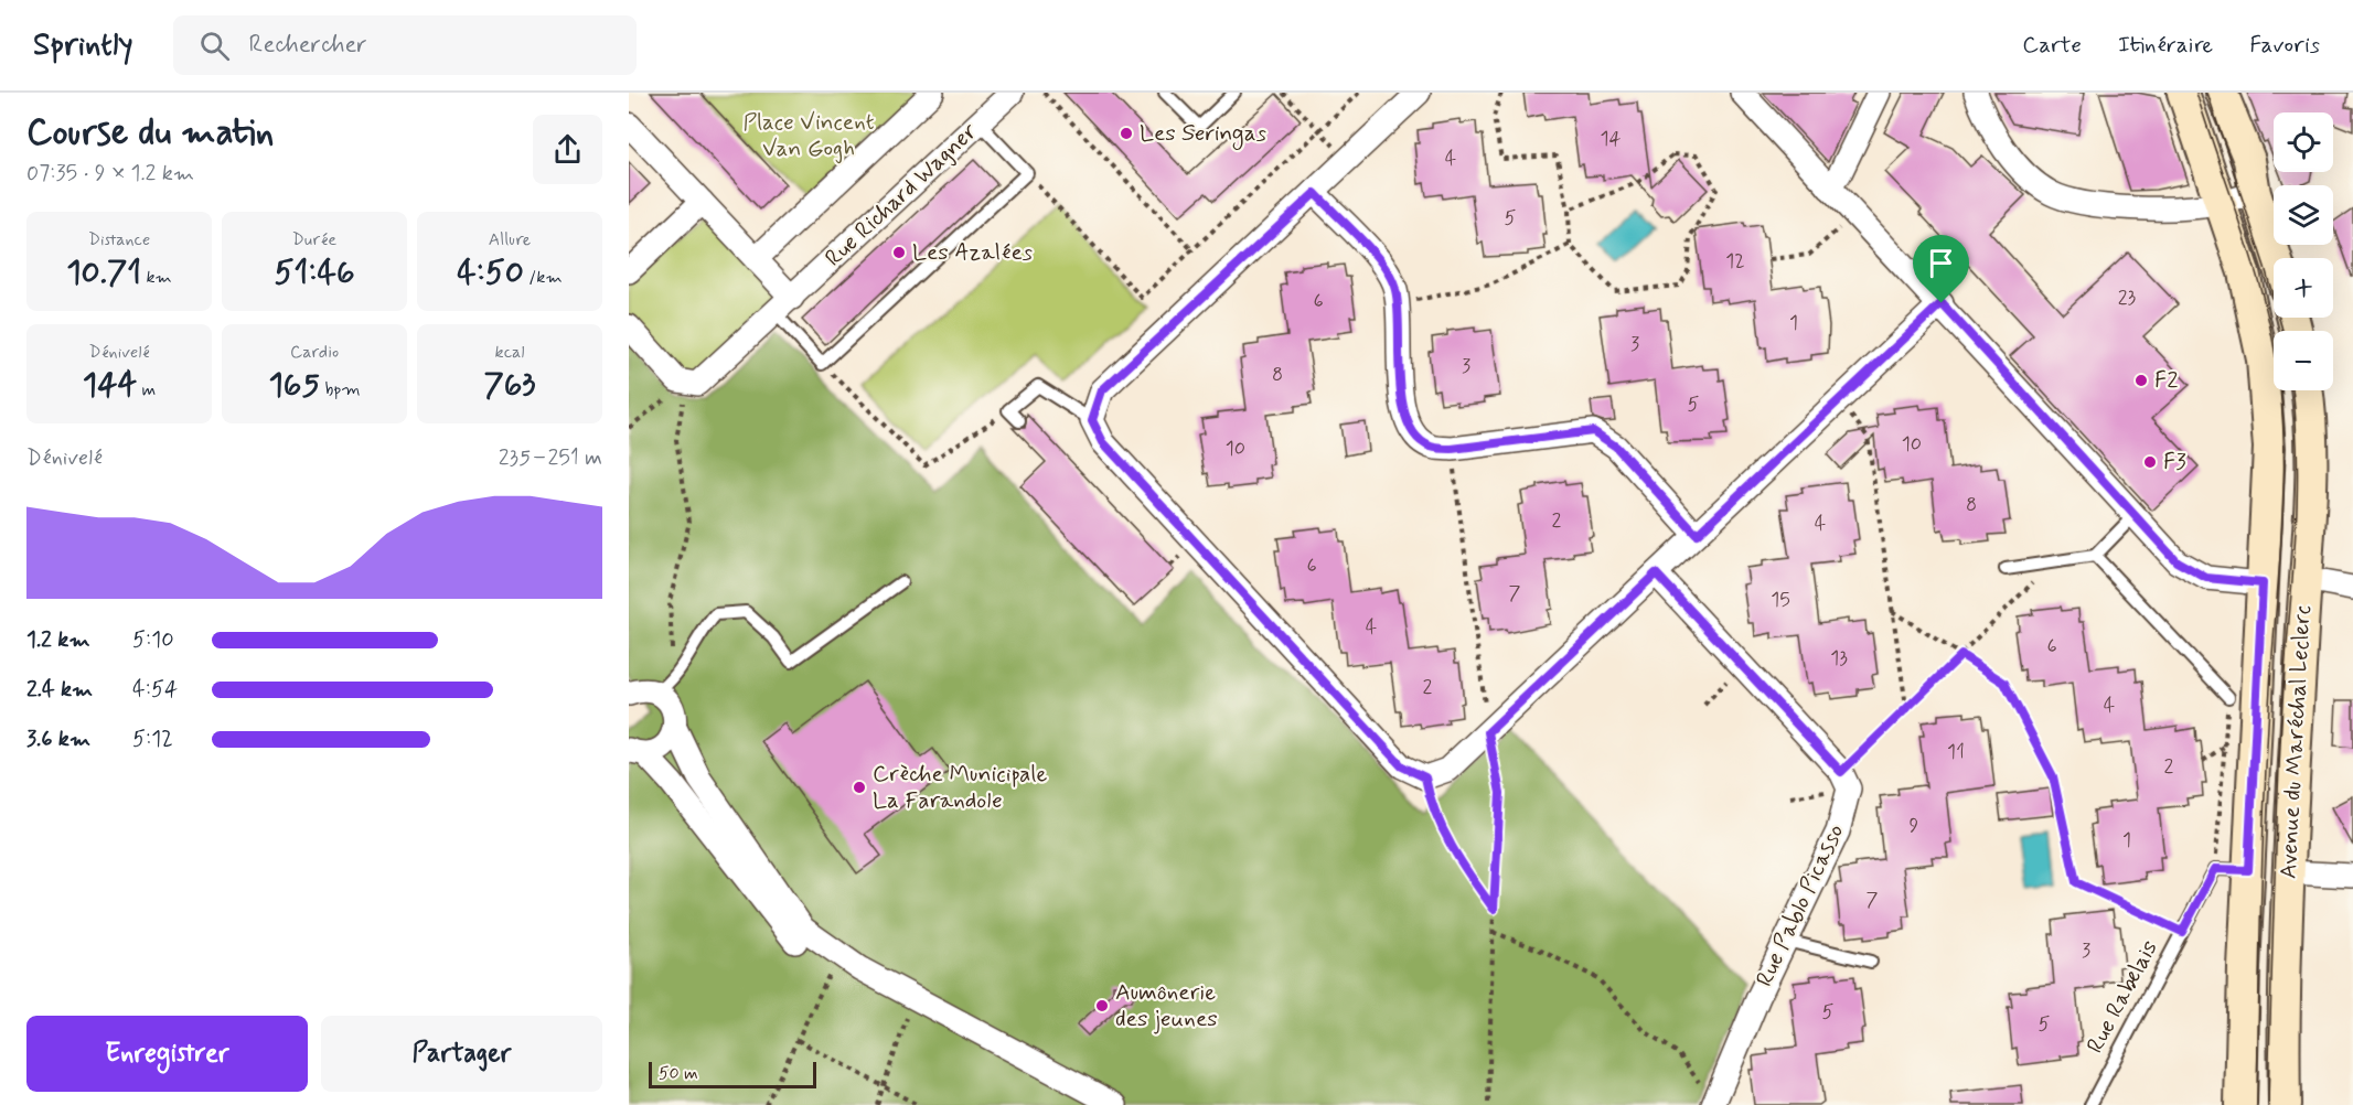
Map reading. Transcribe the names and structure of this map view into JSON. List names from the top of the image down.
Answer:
{
  "streets": {
    "main road": ["Avenue du Maréchal Leclerc"],
    "street": ["Rue Richard Wagner", "Rue Pablo Picasso"],
    "lane": ["Rue Rabelais"]
  },
  "parks": ["Place Vincent Van Gogh"],
  "places": [
    "Les Seringas",
    "Les Azalées",
    "F2",
    "F3",
    "Crèche Municipale La Farandole",
    "Aumônerie des jeunes"
  ],
  "house_numbers": [
    "14",
    "4",
    "5",
    "12",
    "23",
    "6",
    "1",
    "3",
    "3",
    "8",
    "5",
    "10",
    "10",
    "8",
    "2",
    "4",
    "6",
    "7",
    "15",
    "4",
    "6",
    "13",
    "2",
    "4",
    "11",
    "2",
    "9",
    "1",
    "7",
    "3",
    "5",
    "5"
  ],
  "scale_bar": "50 m",
  "page": {
    "header": "Sprintly",
    "search": "Rechercher",
    "nav": ["Carte", "Itinéraire", "Favoris"],
    "heading": ["Course du matin", "07:35 · 9 × 1.2 km"],
    "map_buttons": ["+", "−"],
    "stats": [
      ["Distance", "10.71 km"],
      ["Durée", "51:46"],
      ["Allure", "4:50 /km"],
      ["Dénivelé", "144 m"],
      ["Cardio", "165 bpm"],
      ["kcal", "763"]
    ],
    "chart": ["Dénivelé", "235–251 m"],
    "list": [
      {
        "name": "1.2 km",
        "note": "5:10"
      },
      {
        "name": "2.4 km",
        "note": "4:54"
      },
      {
        "name": "3.6 km",
        "note": "5:12"
      }
    ],
    "buttons": ["Enregistrer", "Partager"],
    "scale": "50 m"
  }
}
